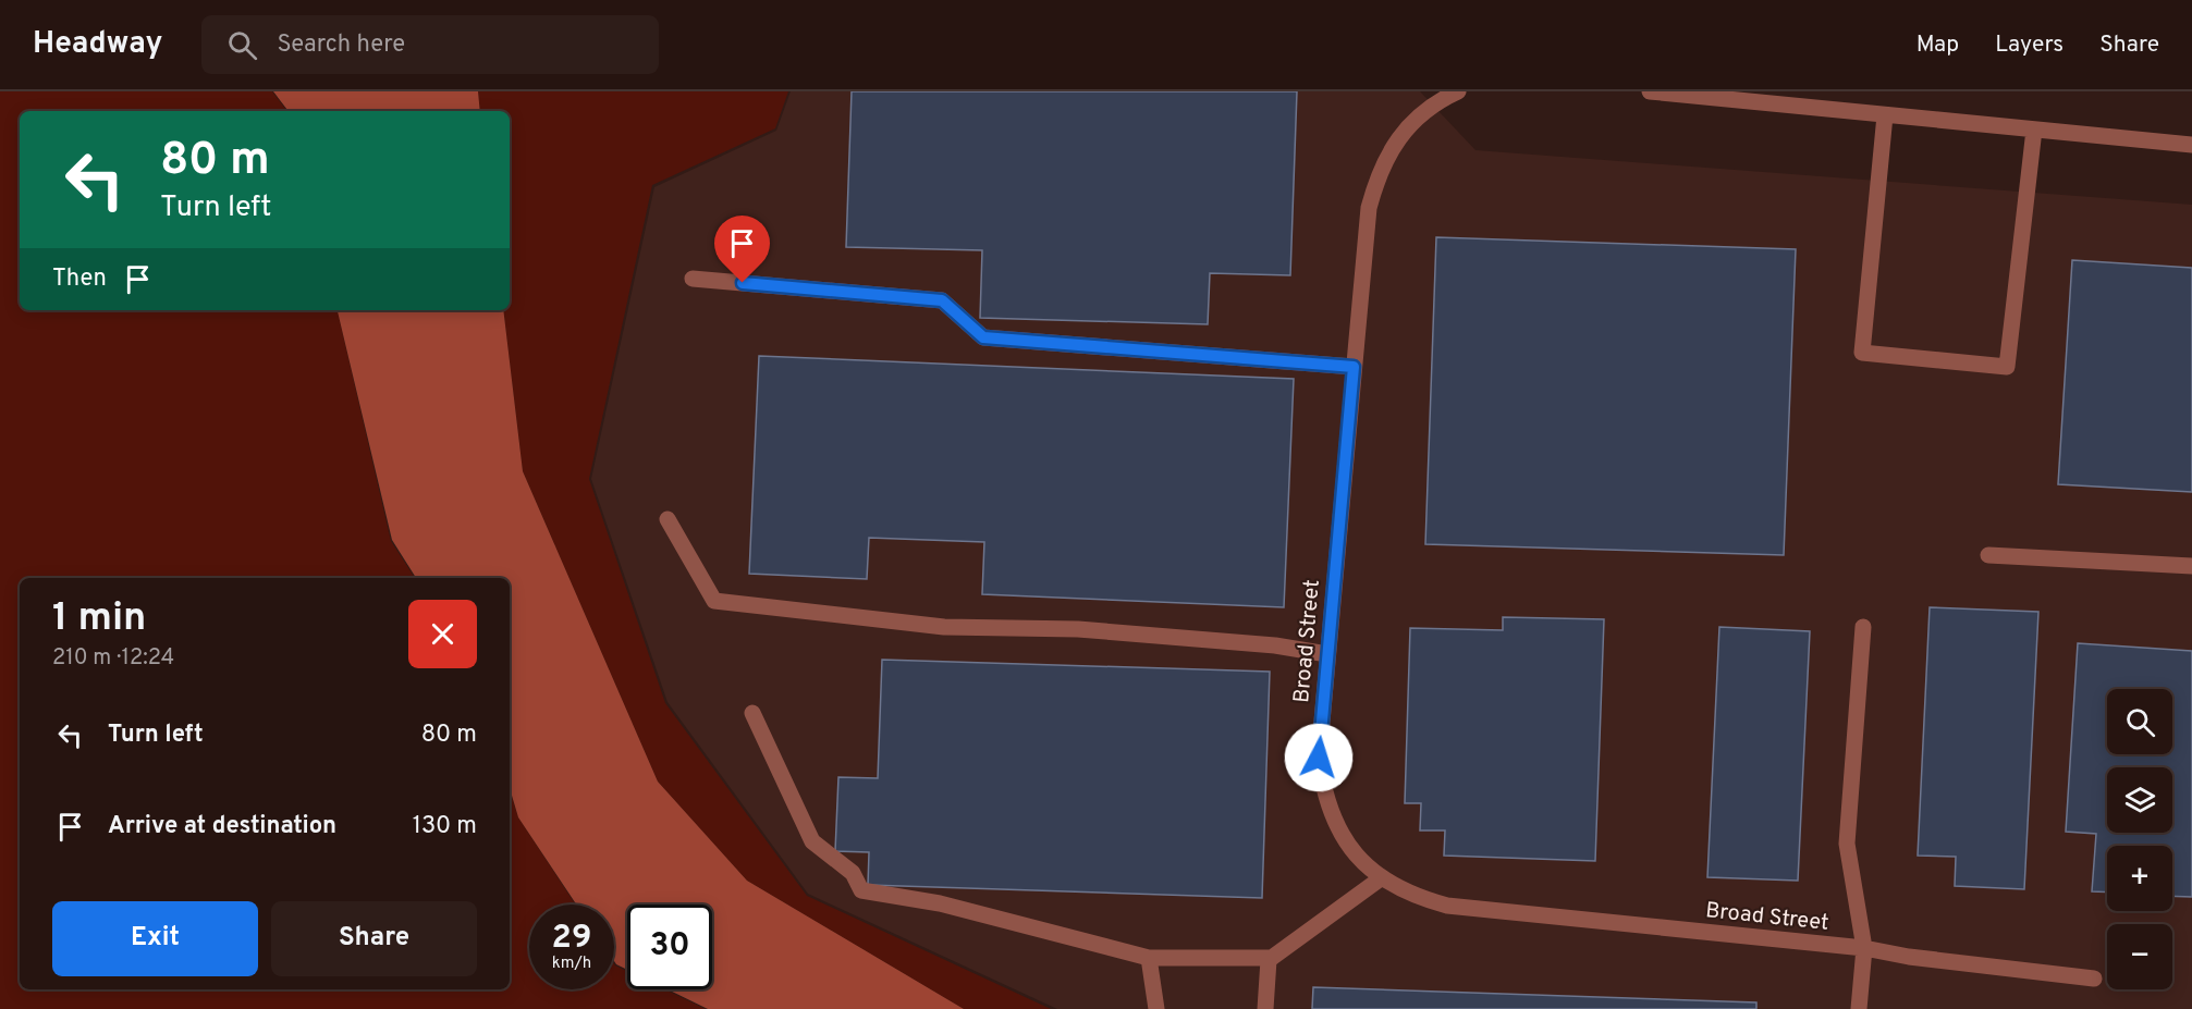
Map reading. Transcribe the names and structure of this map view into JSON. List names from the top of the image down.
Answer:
{
  "streets": {
    "street": ["Broad Street"]
  },
  "page": {
    "header": "Headway",
    "search": "Search here",
    "nav": ["Map", "Layers", "Share"],
    "turn": ["80 m", "Turn left"],
    "then": "Then",
    "heading": ["1 min", "210 m · 12:24"],
    "map_buttons": ["+", "−"],
    "list": [
      {
        "name": "Turn left",
        "value": "80 m"
      },
      {
        "name": "Arrive at destination",
        "value": "130 m"
      }
    ],
    "buttons": ["Exit", "Share"],
    "speed": "29 km/h",
    "limit": "30"
  }
}
